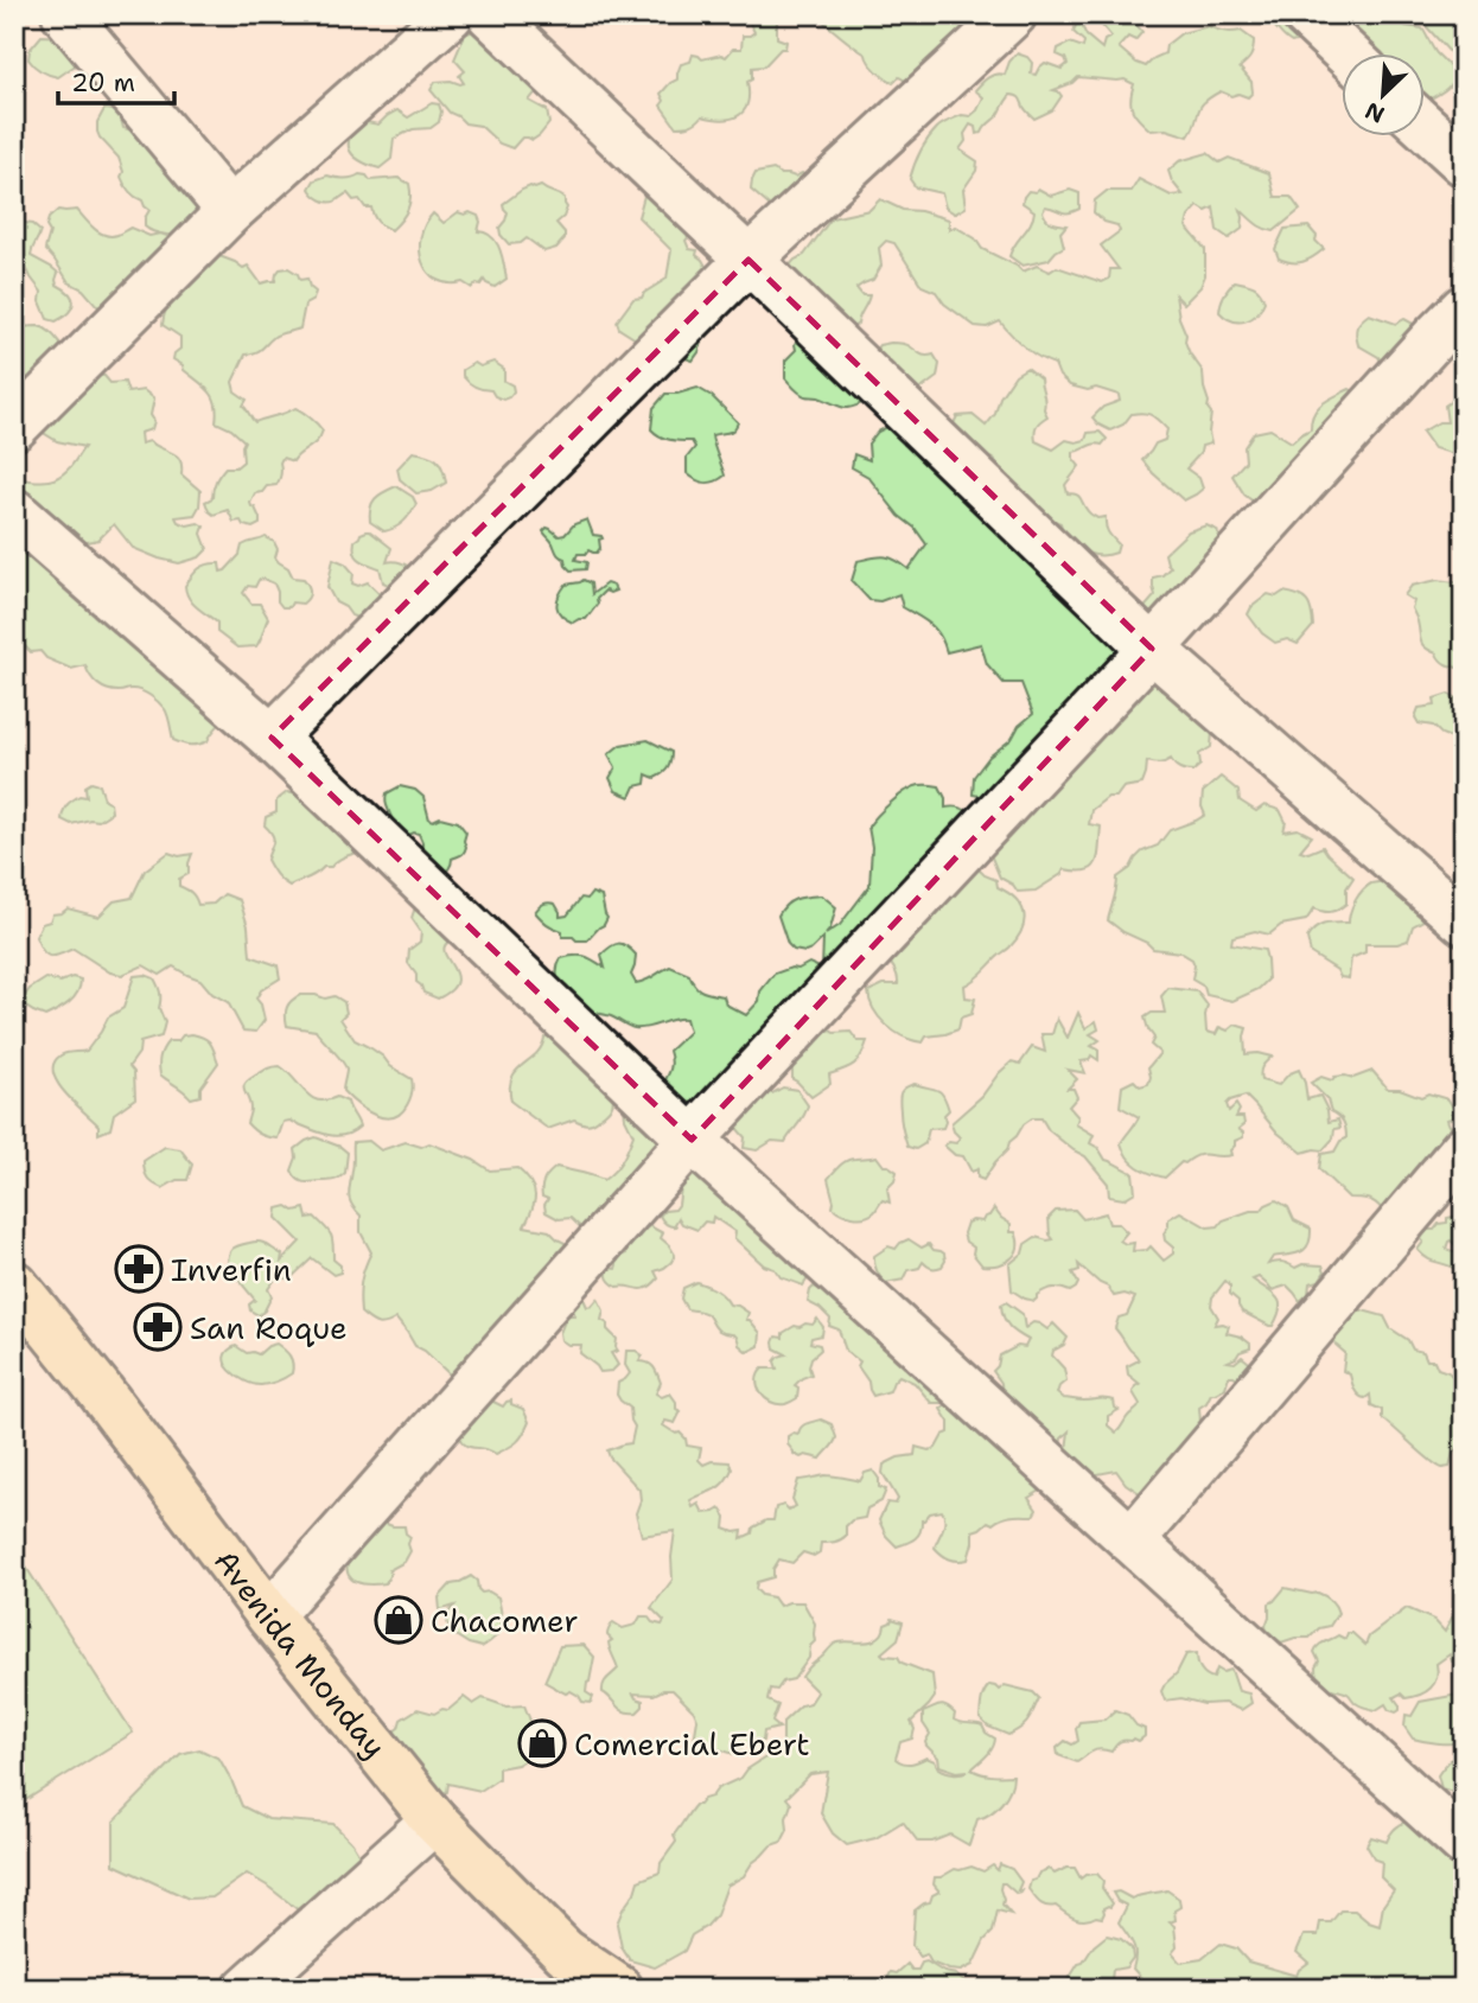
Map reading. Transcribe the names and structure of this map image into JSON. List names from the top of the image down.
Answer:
{
  "streets": {
    "main road": ["Avenida Monday"]
  },
  "places": {
    "pharmacy": ["Inverfin", "San Roque"],
    "shop": ["Chacomer", "Comercial Ebert"]
  },
  "scale_bar": "20 m",
  "north": "bottom left"
}
